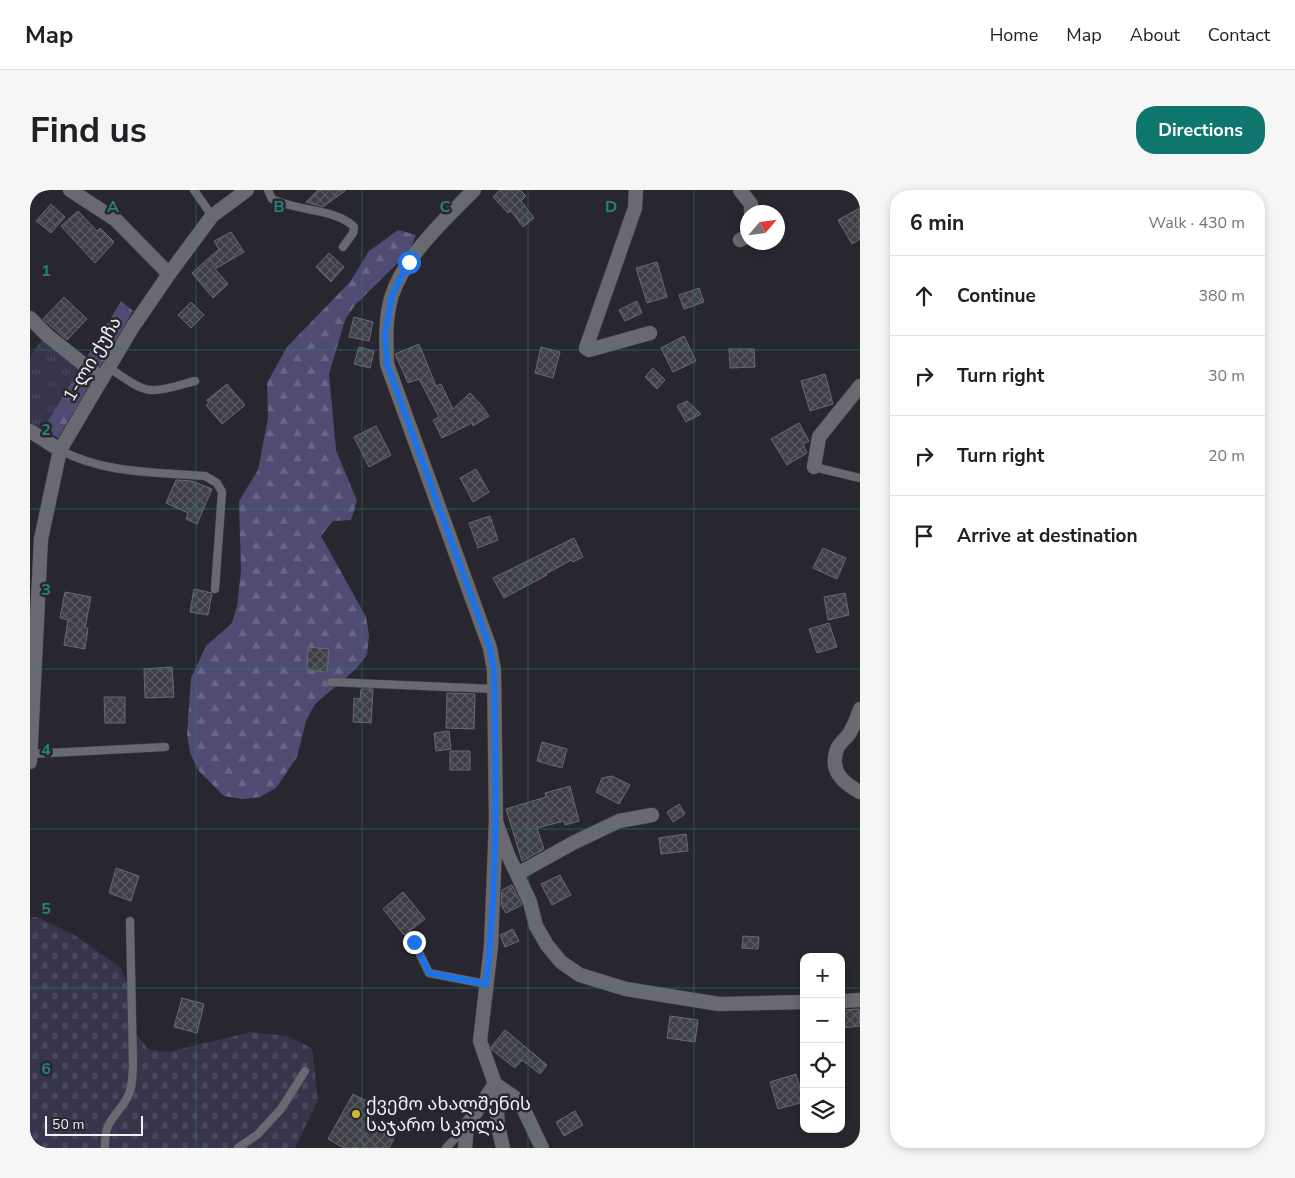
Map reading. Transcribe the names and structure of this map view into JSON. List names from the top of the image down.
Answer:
{
  "streets": {
    "street": ["1-ლი ქუჩა"]
  },
  "places": ["ქვემო ახალშენის საჯარო სკოლა"],
  "scale_bar": "50 m",
  "north": "top right",
  "page": {
    "header": "Map",
    "nav": [
      "Home",
      "Map",
      "About",
      "Contact"
    ],
    "buttons": "Directions",
    "title": "Find us",
    "heading": ["6 min", "Walk · 430 m"],
    "list": [
      ["Continue", "380 m"],
      ["Turn right", "30 m"],
      ["Turn right", "20 m"],
      "Arrive at destination"
    ],
    "map_buttons": ["+", "−"],
    "scale": "50 m"
  },
  "grid": {
    "columns": [
      "A",
      "B",
      "C",
      "D"
    ],
    "rows": [
      "1",
      "2",
      "3",
      "4",
      "5",
      "6"
    ]
  }
}
